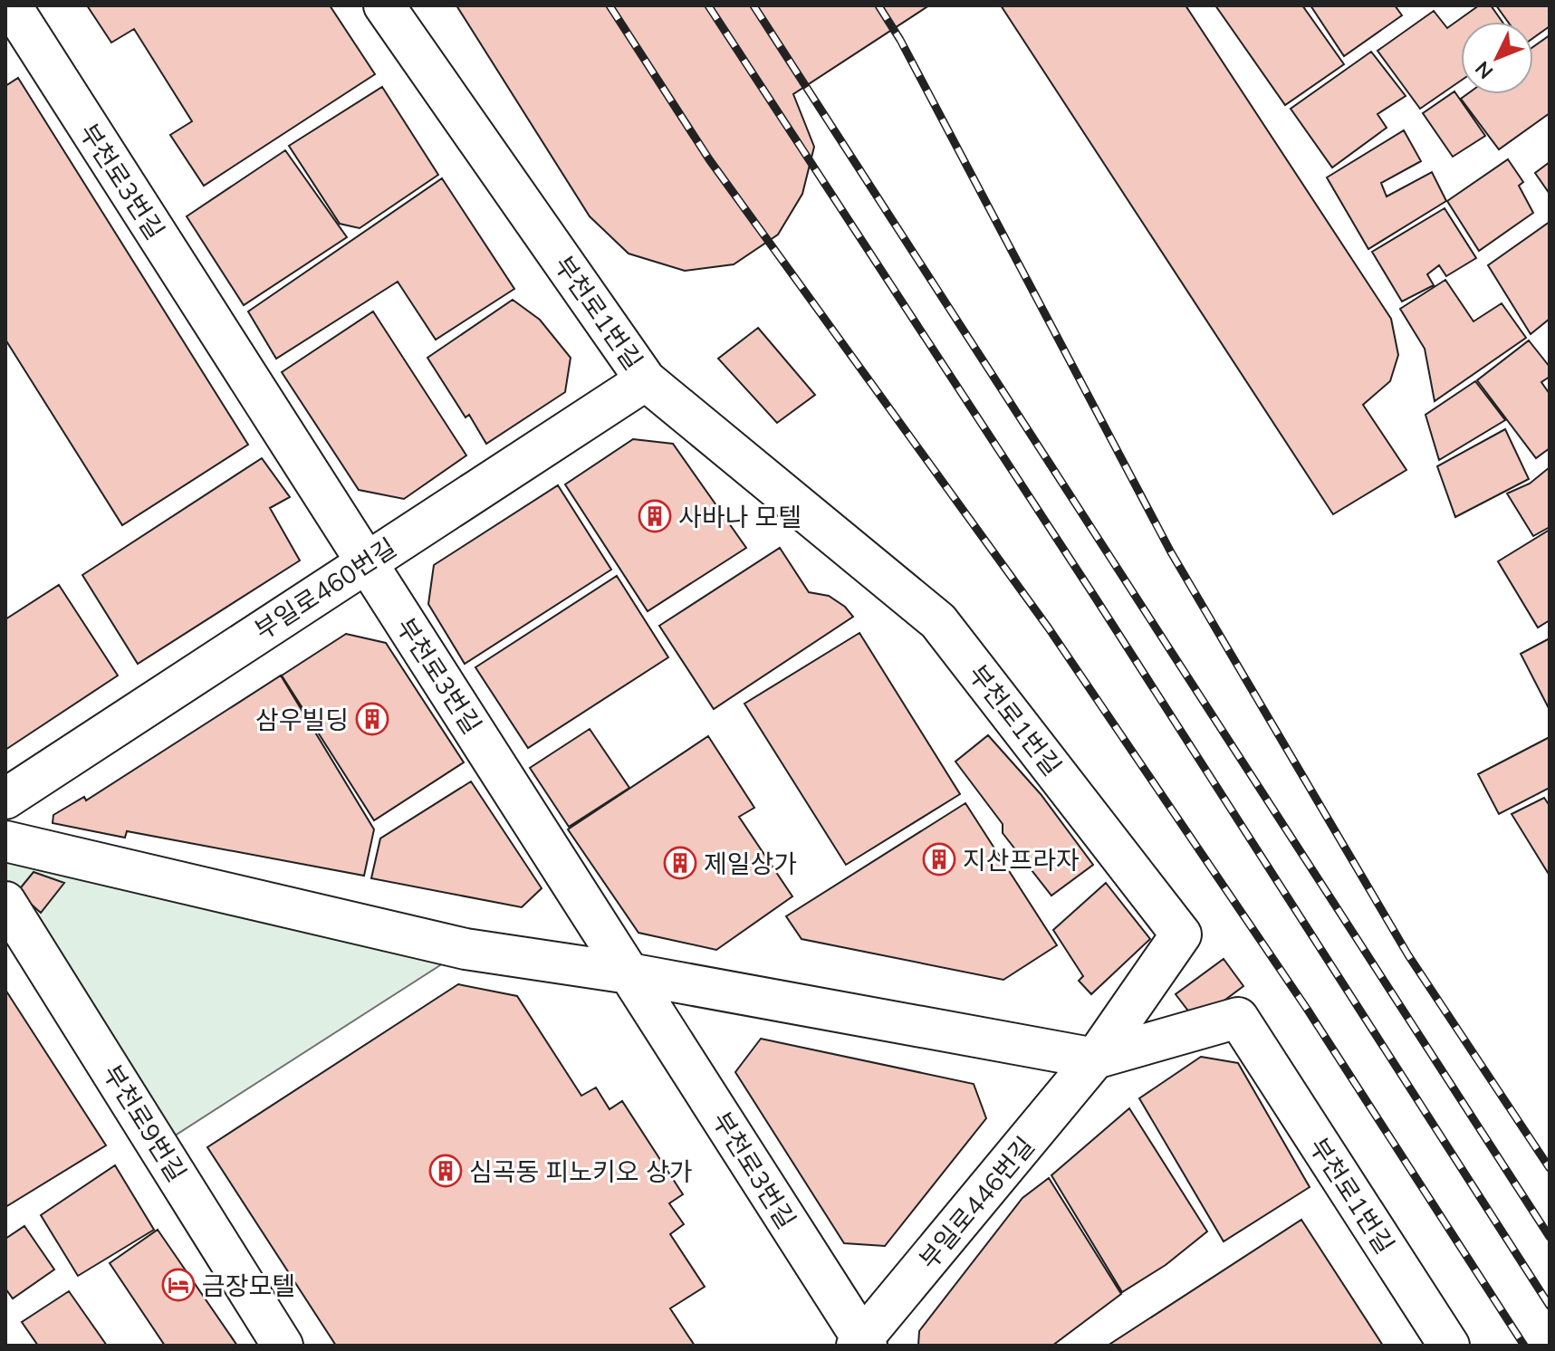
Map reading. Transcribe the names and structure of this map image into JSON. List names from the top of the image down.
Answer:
{
  "streets": {
    "street": [
      "부천로3번길",
      "부천로1번길",
      "부일로460번길",
      "부천로9번길",
      "부일로446번길"
    ]
  },
  "crossings": [
    ["부천로3번길", "부일로460번길"],
    ["부천로3번길", "부일로446번길"],
    ["부천로1번길", "부일로460번길"],
    ["부천로1번길", "부일로446번길"]
  ],
  "places": {
    "building": [
      "사바나 모텔",
      "삼우빌딩",
      "지산프라자",
      "제일상가",
      "심곡동 피노키오 상가"
    ],
    "hotel": ["금장모텔"]
  },
  "north": "bottom left"
}
